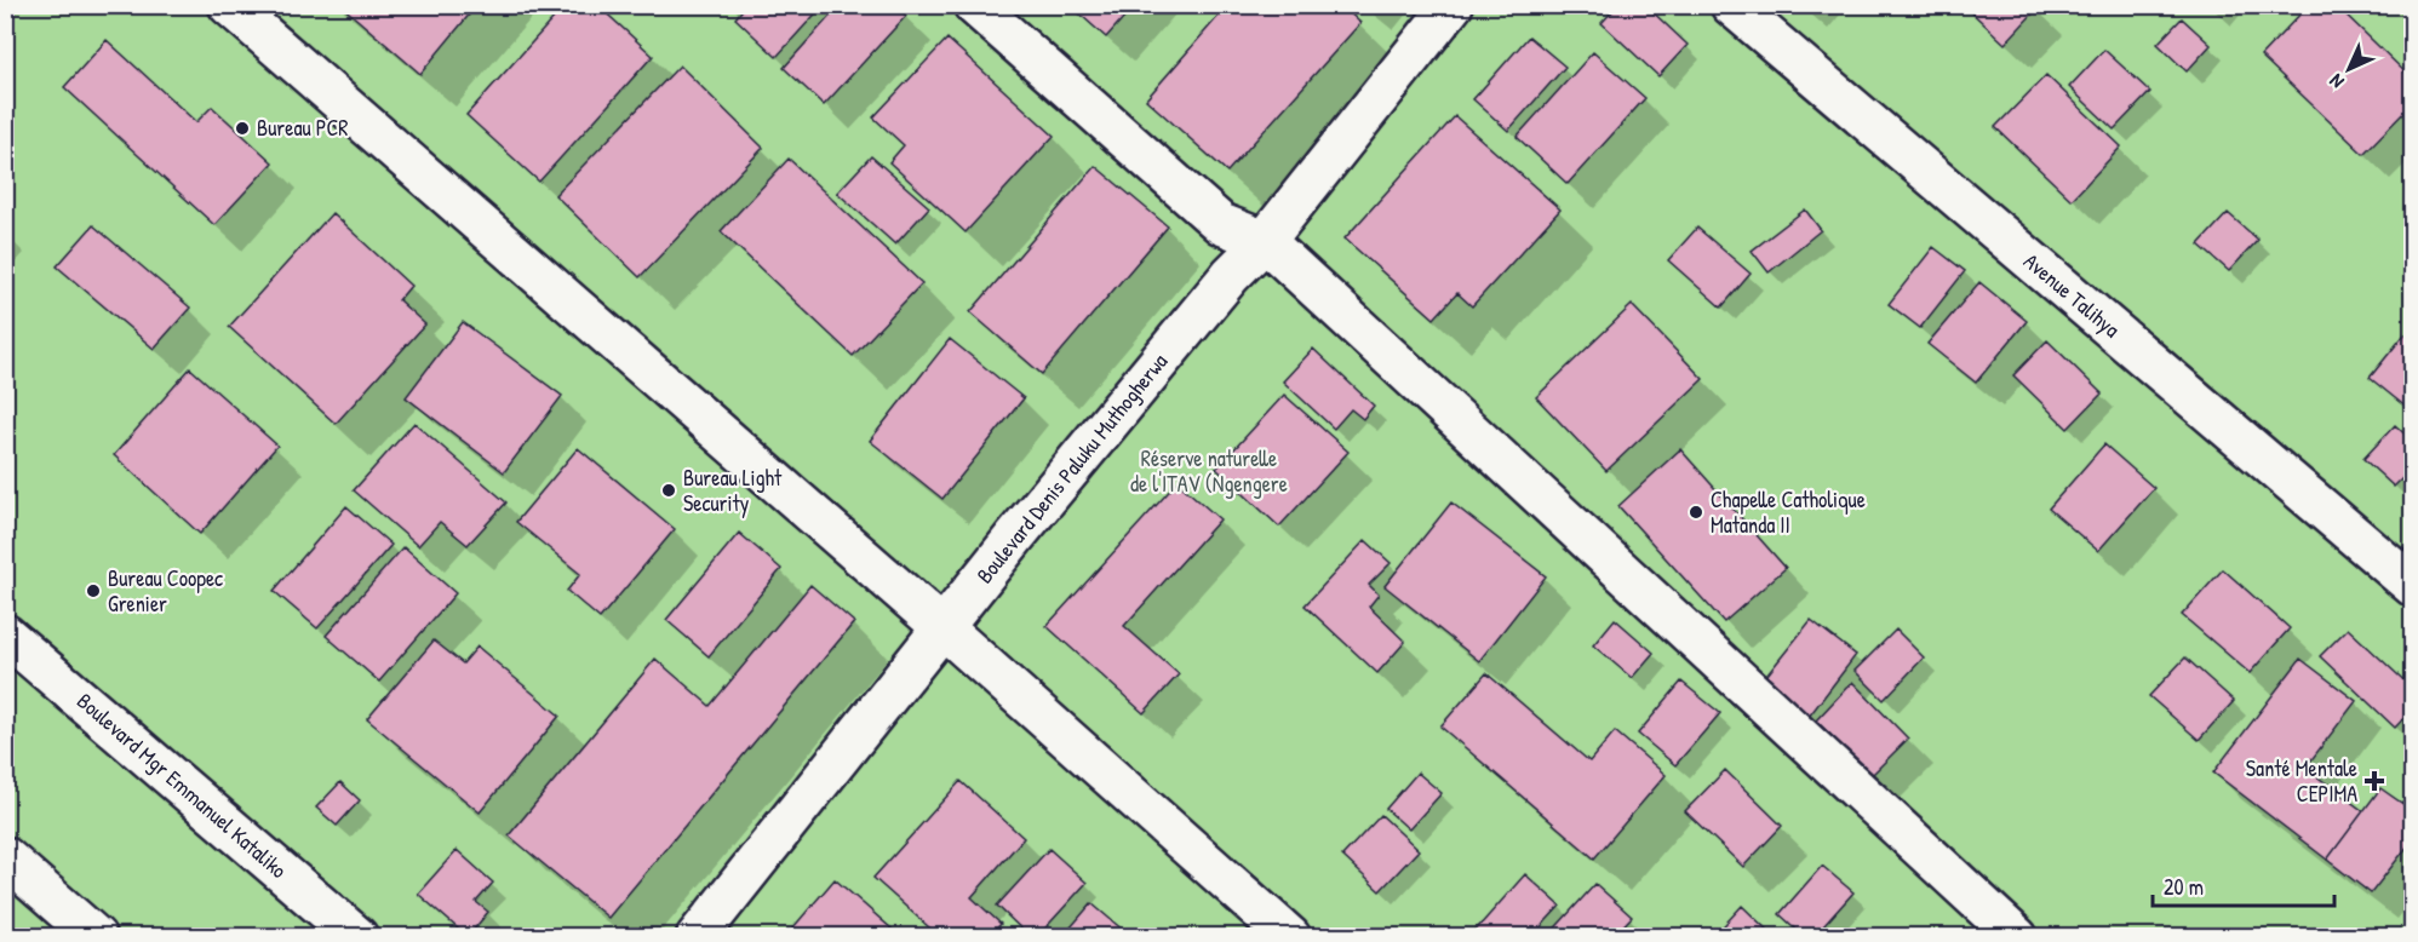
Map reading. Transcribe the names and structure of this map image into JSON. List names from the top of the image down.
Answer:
{
  "streets": {
    "street": ["Avenue Talihya", "Boulevard Denis Paluku Muthogherwa", "Boulevard Mgr Emmanuel Kataliko"]
  },
  "parks": ["Réserve naturelle de l'ITAV (Ngengere"],
  "places": {
    "other": [
      "Bureau PCR",
      "Bureau Light Security",
      "Chapelle Catholique Matanda II",
      "Bureau Coopec Grenier"
    ],
    "health": ["Santé Mentale CEPIMA"]
  },
  "scale_bar": "20 m",
  "north": "bottom left"
}
